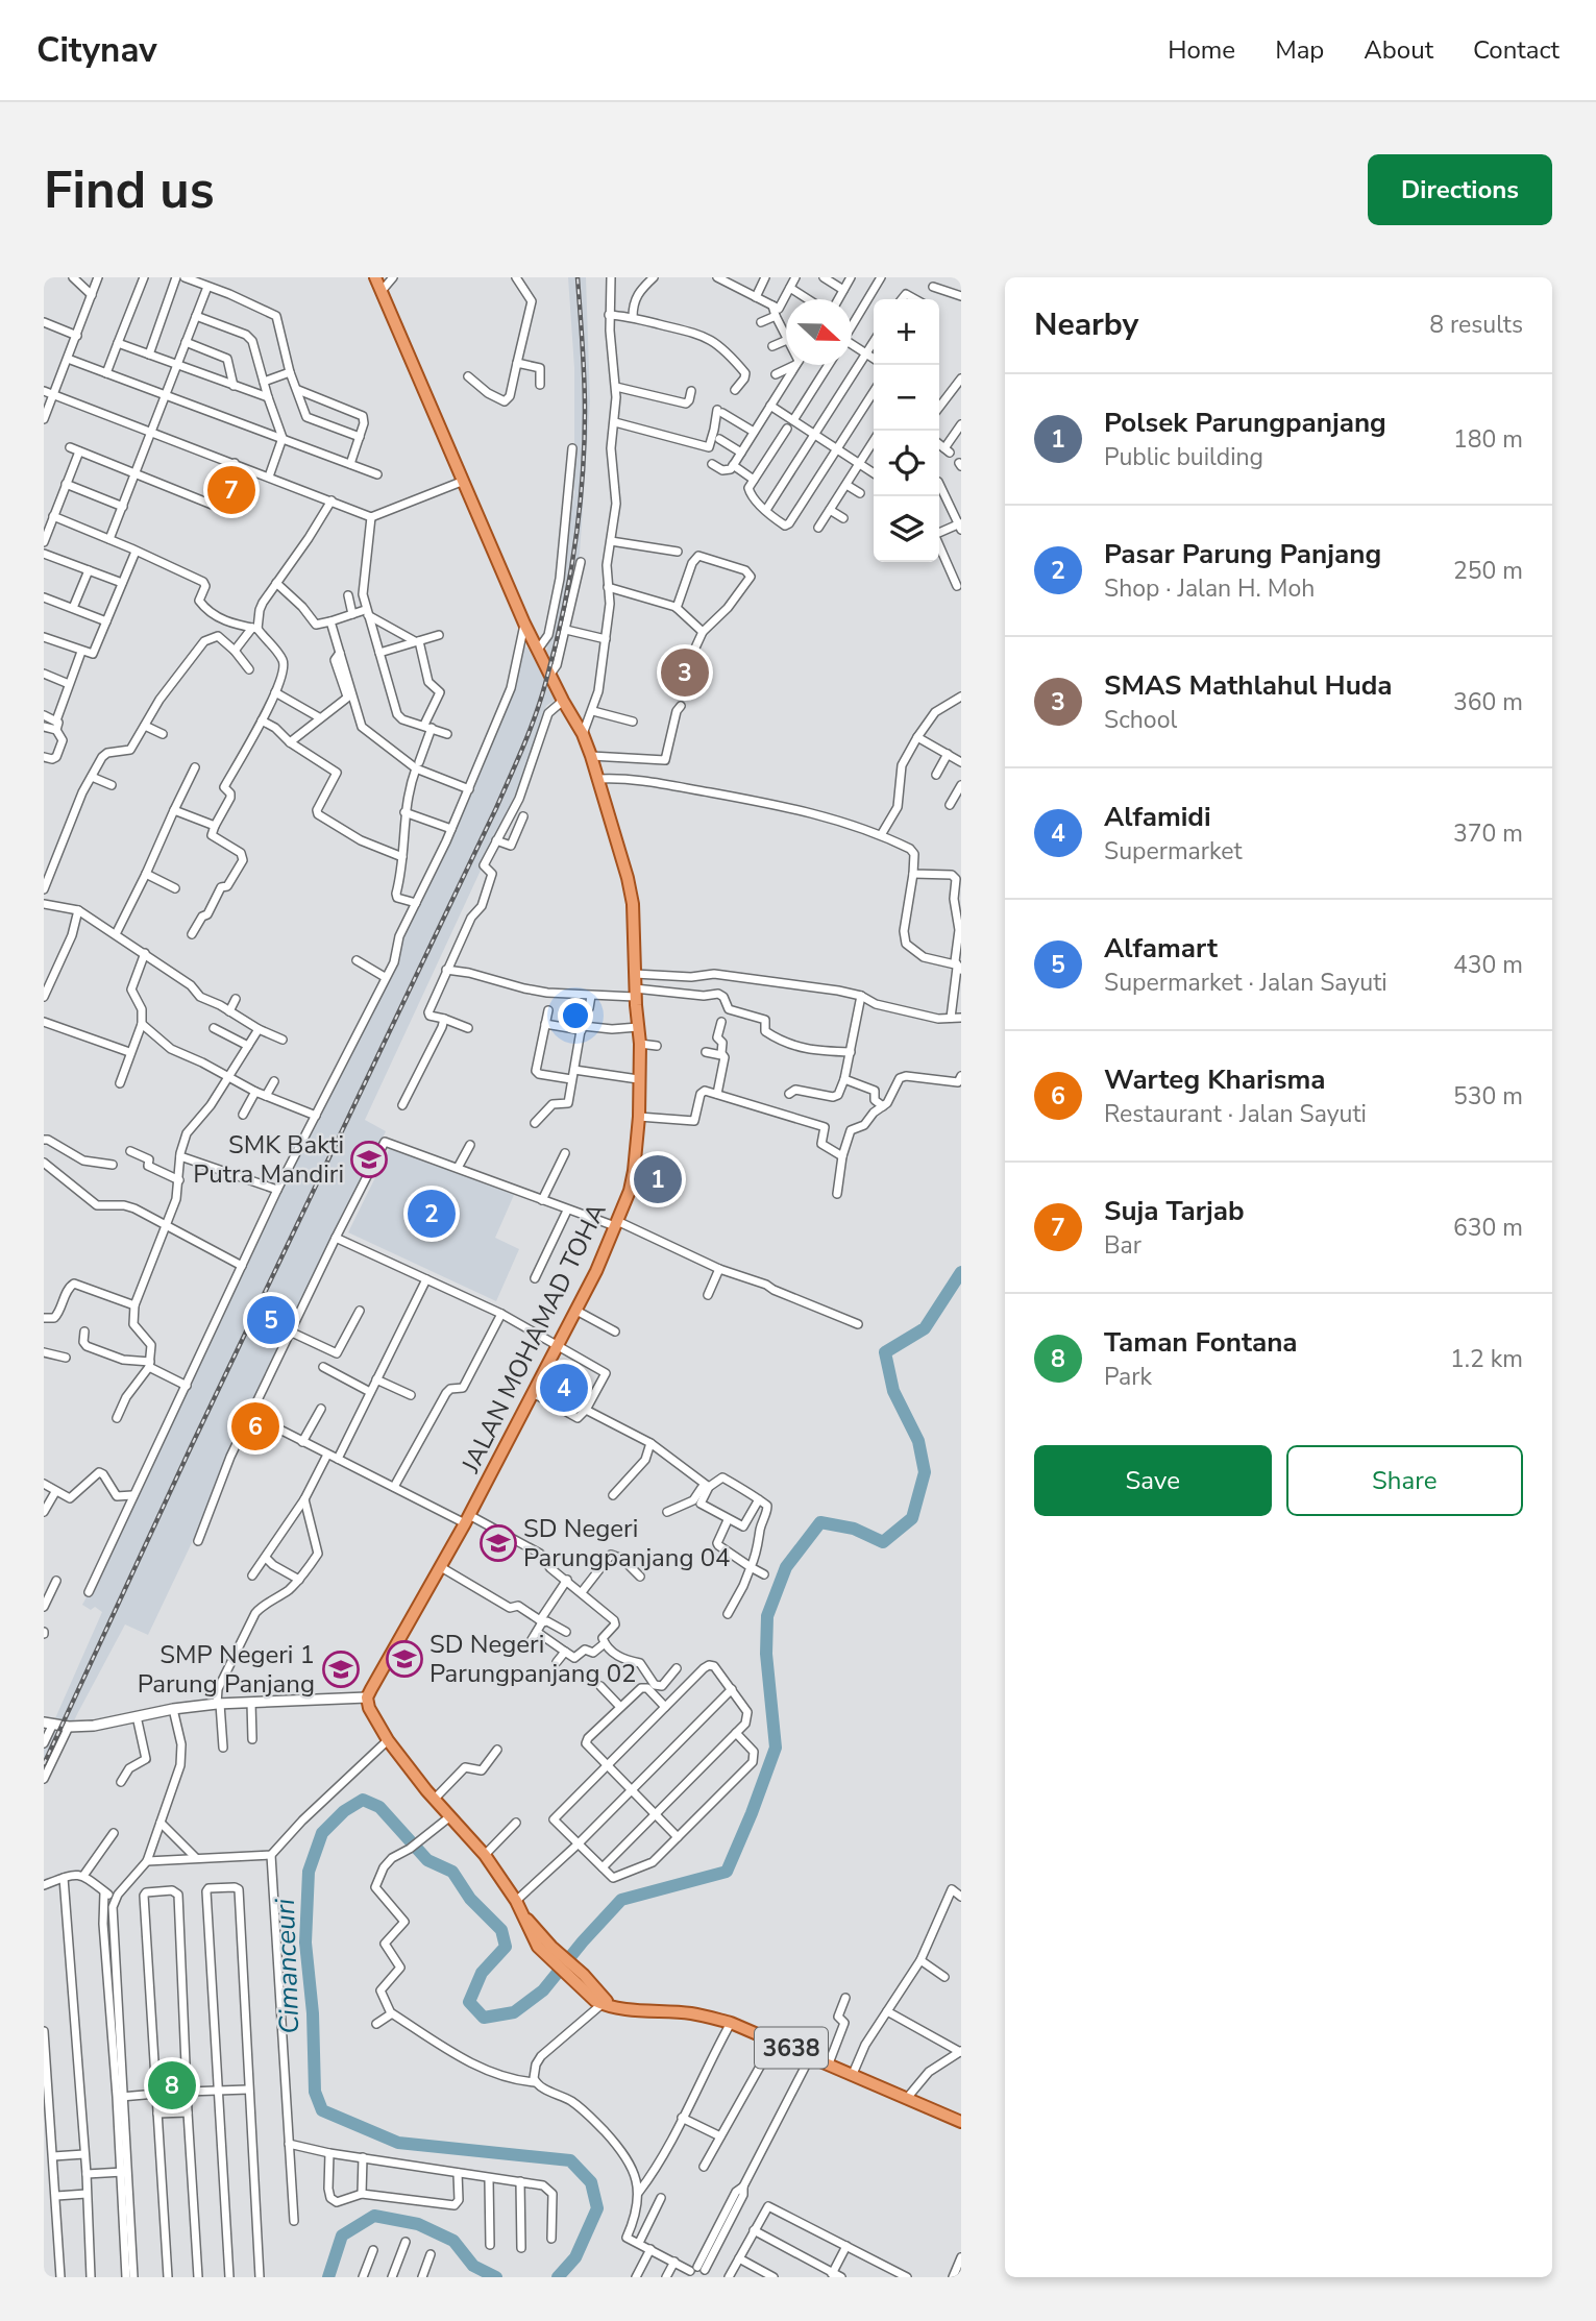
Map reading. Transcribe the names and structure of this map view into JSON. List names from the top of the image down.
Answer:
{
  "streets": {
    "main road": ["JALAN MOHAMAD TOHA", "3638"]
  },
  "water": ["Cimanceuri"],
  "places": {
    "school or university": [
      "SMK Bakti Putra Mandiri",
      "SD Negeri Parungpanjang 04",
      "SD Negeri Parungpanjang 02",
      "SMP Negeri 1 Parung Panjang"
    ]
  },
  "north": "right",
  "page": {
    "header": "Citynav",
    "nav": [
      "Home",
      "Map",
      "About",
      "Contact"
    ],
    "buttons": [
      "Directions",
      ["Save", "Share"]
    ],
    "title": "Find us",
    "heading": ["Nearby", "8 results"],
    "map_buttons": ["+", "−"],
    "list": [
      {
        "mark": "1",
        "name": "Polsek Parungpanjang",
        "note": "Public building",
        "value": "180 m"
      },
      {
        "mark": "2",
        "name": "Pasar Parung Panjang",
        "note": "Shop · Jalan H. Moh",
        "value": "250 m"
      },
      {
        "mark": "3",
        "name": "SMAS Mathlahul Huda",
        "note": "School",
        "value": "360 m"
      },
      {
        "mark": "4",
        "name": "Alfamidi",
        "note": "Supermarket",
        "value": "370 m"
      },
      {
        "mark": "5",
        "name": "Alfamart",
        "note": "Supermarket · Jalan Sayuti",
        "value": "430 m"
      },
      {
        "mark": "6",
        "name": "Warteg Kharisma",
        "note": "Restaurant · Jalan Sayuti",
        "value": "530 m"
      },
      {
        "mark": "7",
        "name": "Suja Tarjab",
        "note": "Bar",
        "value": "630 m"
      },
      {
        "mark": "8",
        "name": "Taman Fontana",
        "note": "Park",
        "value": "1.2 km"
      }
    ],
    "pins": [
      "7",
      "3",
      "1",
      "2",
      "5",
      "4",
      "6",
      "8"
    ]
  }
}
